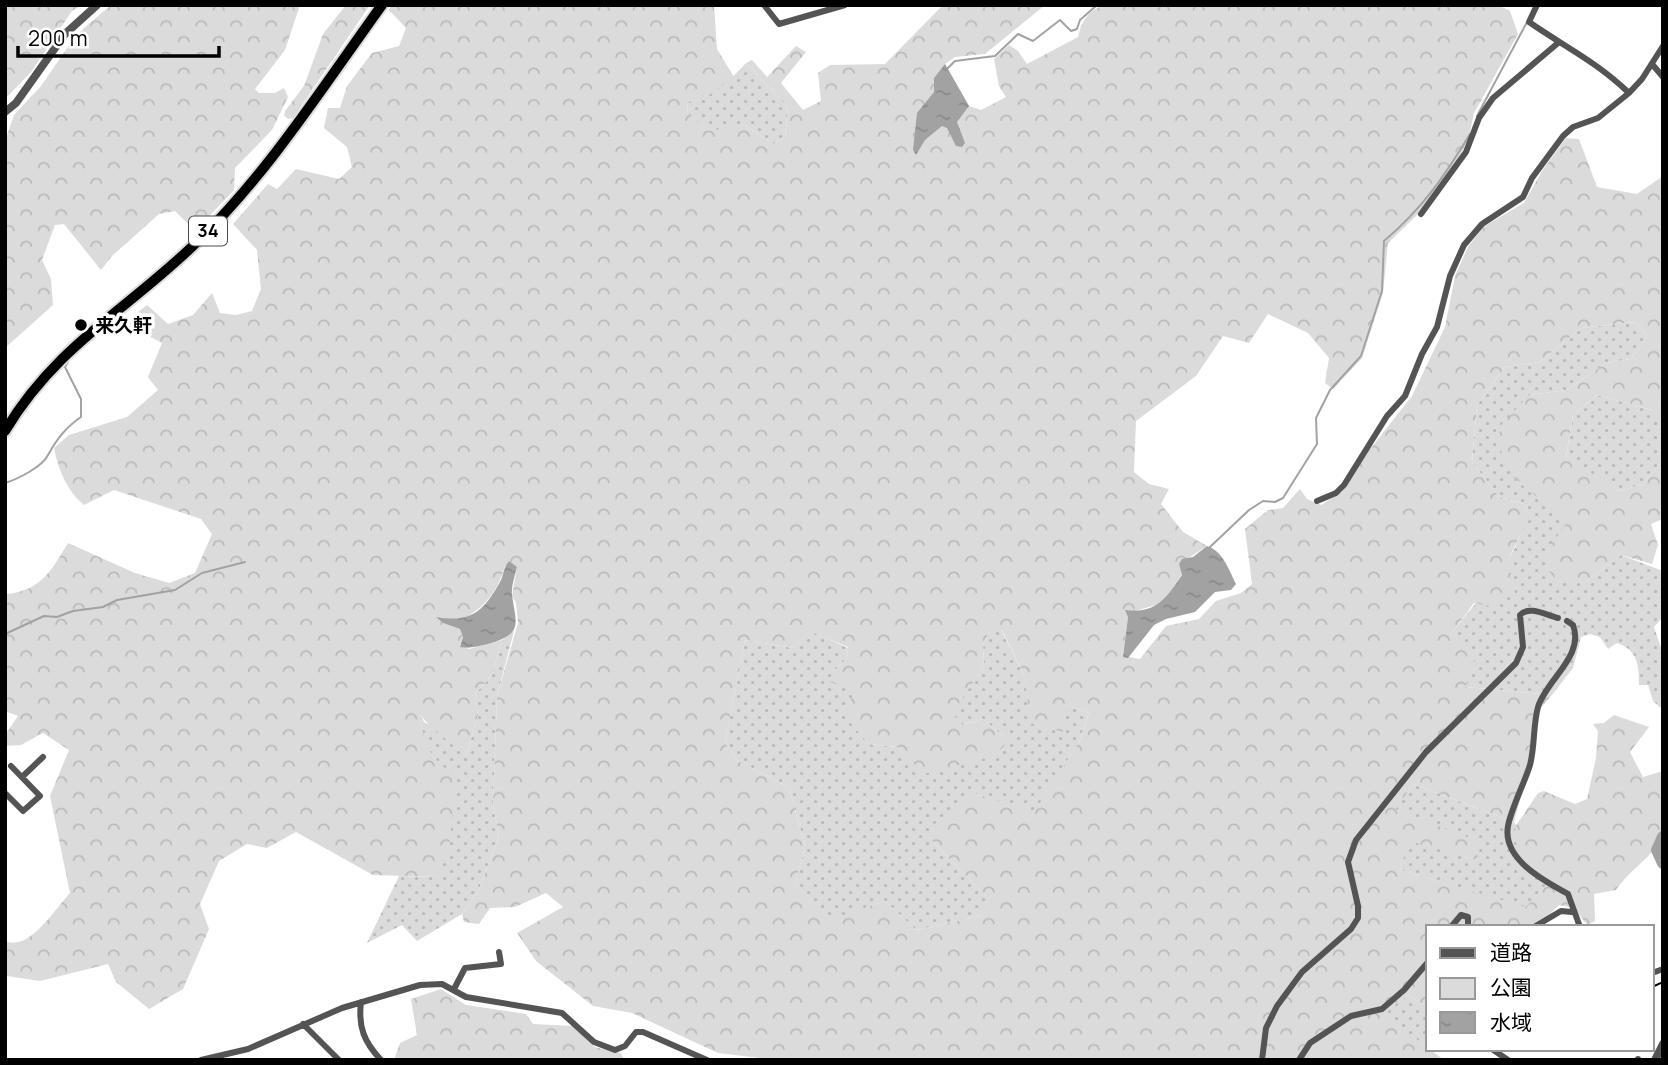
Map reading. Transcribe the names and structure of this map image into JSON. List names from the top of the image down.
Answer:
{
  "streets": {
    "highway": ["34"]
  },
  "places": ["来久軒"],
  "legend": ["道路", "公園", "水域"],
  "scale_bar": "200 m"
}
